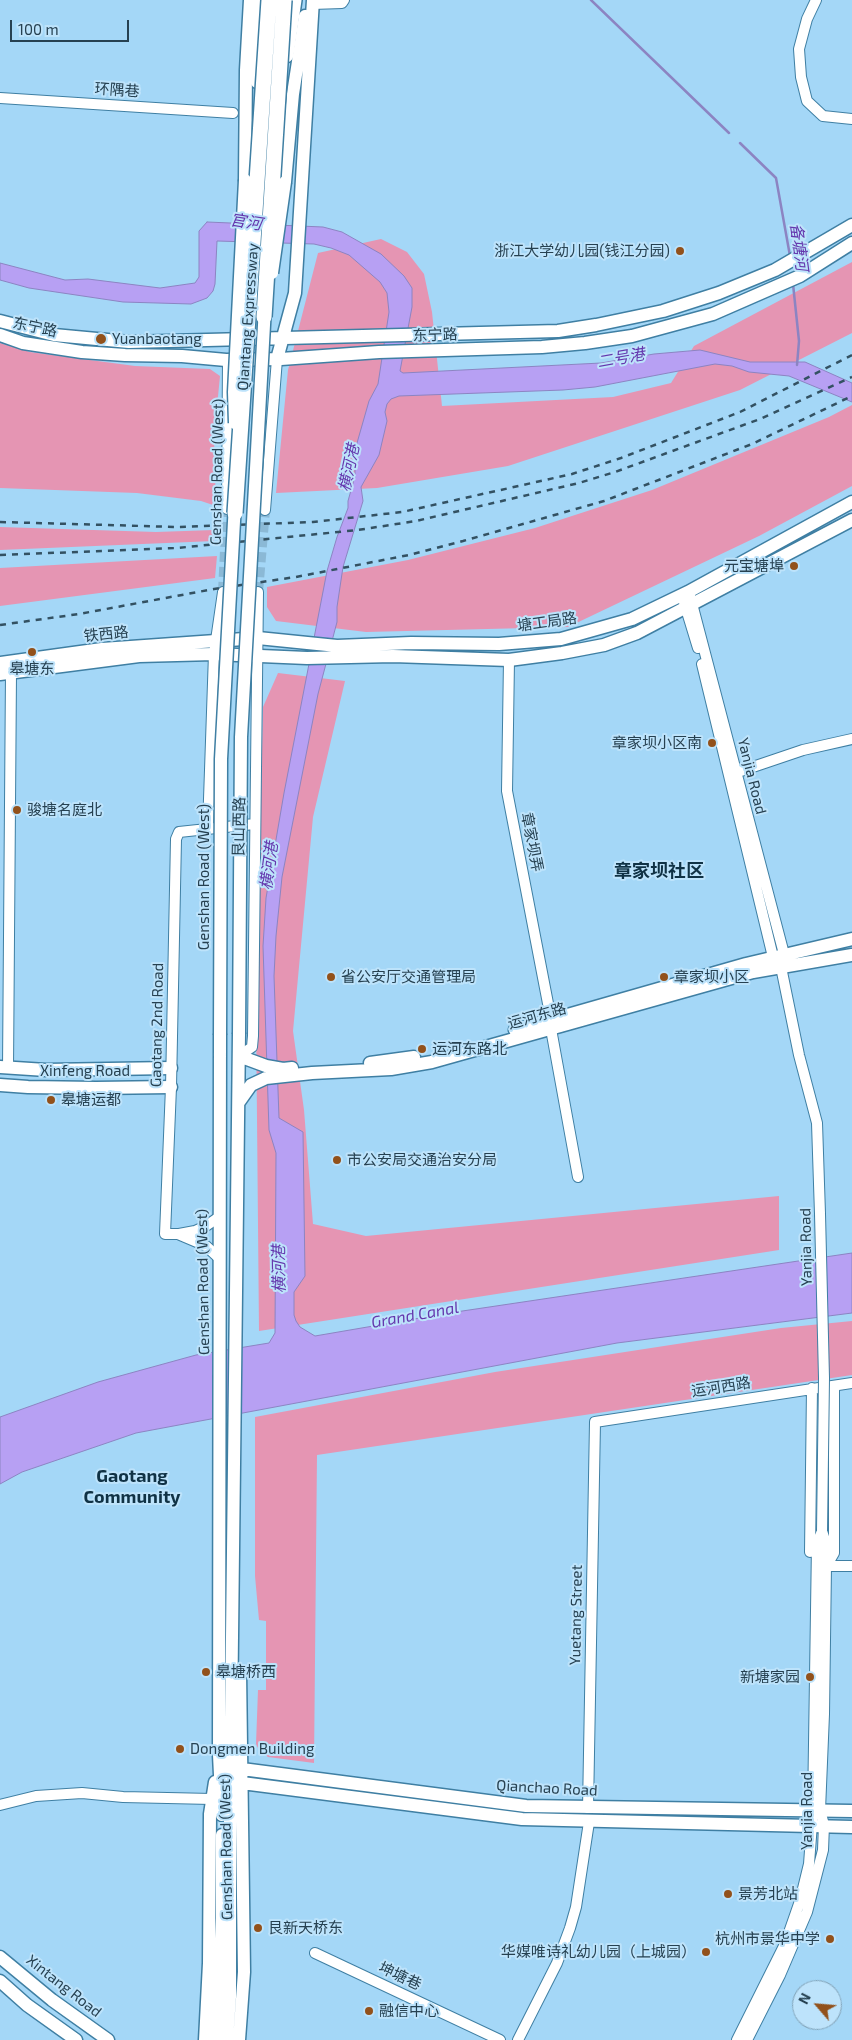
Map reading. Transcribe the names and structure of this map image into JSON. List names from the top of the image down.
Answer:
{
  "streets": {
    "highway": ["Qiantang Expressway"],
    "main road": [
      "东宁路",
      "Genshan Road (West)",
      "塘工局路",
      "铁西路",
      "运河东路",
      "Xinfeng Road",
      "Qianchao Road",
      "Xintang Road"
    ],
    "street": [
      "环隅巷",
      "Yanjia Road",
      "艮山西路",
      "章家坝弄",
      "Gaotang 2nd Road",
      "运河西路",
      "Yuetang Street",
      "坤塘巷"
    ]
  },
  "crossings": [
    ["Qiantang Expressway", "Genshan Road (West)"],
    ["Genshan Road (West)", "艮山西路"],
    ["Genshan Road (West)", "运河东路"],
    ["Genshan Road (West)", "Qianchao Road"],
    ["塘工局路", "铁西路"],
    ["塘工局路", "Yanjia Road"],
    ["塘工局路", "艮山西路"],
    ["塘工局路", "章家坝弄"],
    ["铁西路", "艮山西路"],
    ["Yanjia Road", "运河东路"],
    ["Yanjia Road", "运河西路"],
    ["Yanjia Road", "Qianchao Road"],
    ["艮山西路", "运河东路"],
    ["艮山西路", "Gaotang 2nd Road"],
    ["章家坝弄", "运河东路"],
    ["Gaotang 2nd Road", "Xinfeng Road"],
    ["运河西路", "Yuetang Street"],
    ["Yuetang Street", "Qianchao Road"]
  ],
  "districts": ["章家坝社区", "Gaotang Community"],
  "water": [
    "官河",
    "备塘河",
    "二号港",
    "横河港",
    "Grand Canal"
  ],
  "places": [
    "浙江大学幼儿园(钱江分园)",
    "Yuanbaotang",
    "元宝塘埠",
    "皋塘东",
    "章家坝小区南",
    "骏塘名庭北",
    "省公安厅交通管理局",
    "章家坝小区",
    "运河东路北",
    "皋塘运都",
    "市公安局交通治安分局",
    "皋塘桥西",
    "新塘家园",
    "Dongmen Building",
    "景芳北站",
    "艮新天桥东",
    "杭州市景华中学",
    "华媒唯诗礼幼儿园（上城园）",
    "融信中心"
  ],
  "scale_bar": "100 m",
  "north": "top left"
}
